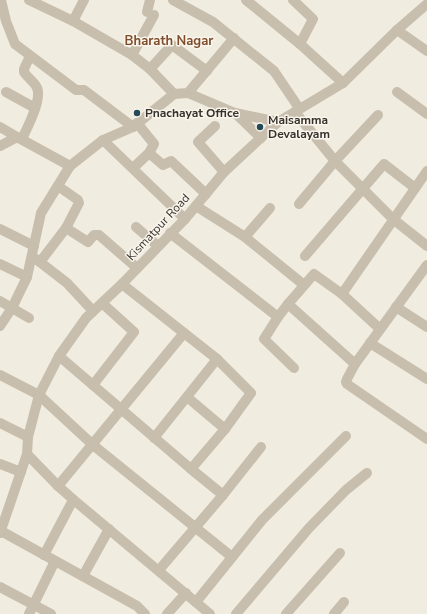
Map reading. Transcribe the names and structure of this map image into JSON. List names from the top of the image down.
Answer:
{
  "streets": {
    "street": ["Kismatpur Road"]
  },
  "districts": ["Bharath Nagar"],
  "places": ["Pnachayat Office", "Maisamma Devalayam"]
}
